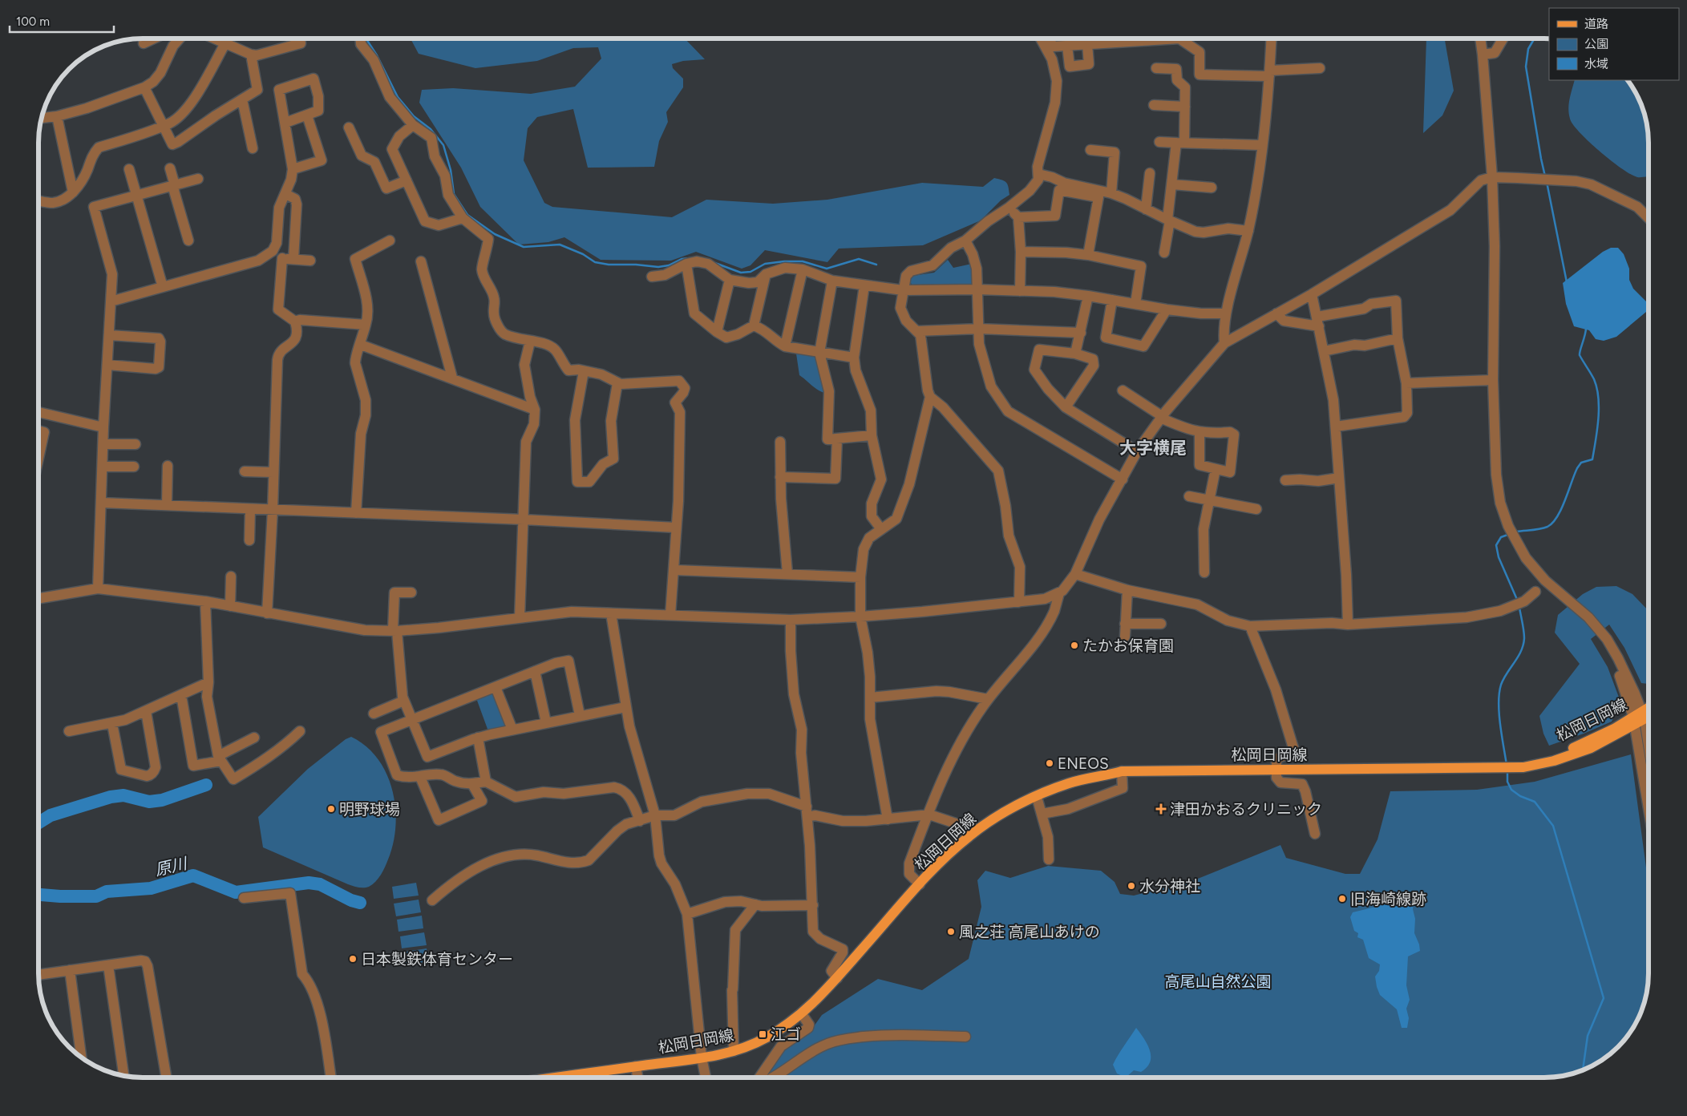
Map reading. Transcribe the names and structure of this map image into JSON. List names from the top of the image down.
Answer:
{
  "streets": {
    "main road": ["松岡日岡線"]
  },
  "districts": ["大字横尾"],
  "water": ["原川"],
  "parks": ["高尾山自然公園"],
  "places": {
    "other": [
      "たかお保育園",
      "ENEOS",
      "明野球場",
      "水分神社",
      "旧海崎線跡",
      "風之荘 高尾山あけの",
      "日本製鉄体育センター"
    ],
    "health": ["津田かおるクリニック"],
    "transit": ["江ゴ"]
  },
  "legend": ["道路", "公園", "水域"],
  "scale_bar": "100 m"
}
